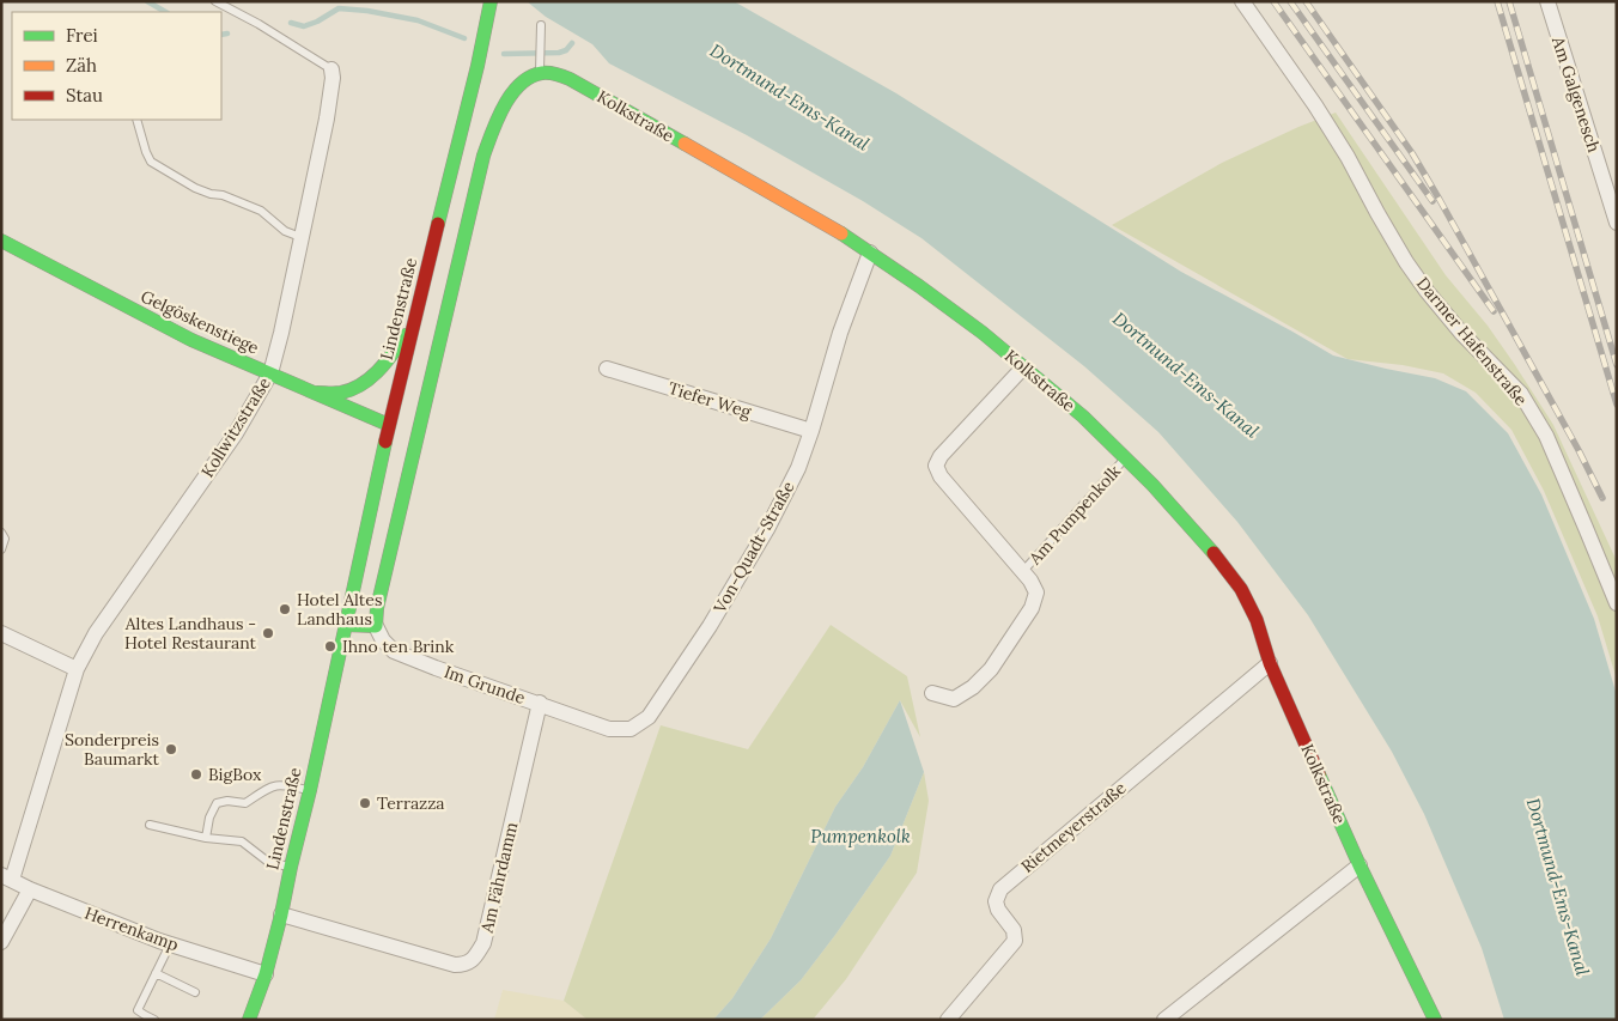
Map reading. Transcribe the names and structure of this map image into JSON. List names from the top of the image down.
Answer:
{
  "streets": {
    "street": [
      "Am Galgenesch",
      "Kolkstraße",
      "Lindenstraße",
      "Gelgöskenstiege",
      "Darmer Hafenstraße",
      "Tiefer Weg",
      "Kollwitzstraße",
      "Am Pumpenkolk",
      "Von-Quadt-Straße",
      "Im Grunde",
      "Rietmeyerstraße",
      "Am Fährdamm",
      "Herrenkamp"
    ]
  },
  "crossings": [
    ["Kolkstraße", "Am Pumpenkolk"],
    ["Kolkstraße", "Von-Quadt-Straße"],
    ["Kolkstraße", "Rietmeyerstraße"],
    ["Lindenstraße", "Gelgöskenstiege"],
    ["Lindenstraße", "Am Fährdamm"],
    ["Lindenstraße", "Herrenkamp"],
    ["Gelgöskenstiege", "Kollwitzstraße"],
    ["Tiefer Weg", "Von-Quadt-Straße"],
    ["Kollwitzstraße", "Herrenkamp"],
    ["Von-Quadt-Straße", "Im Grunde"],
    ["Von-Quadt-Straße", "Am Fährdamm"],
    ["Im Grunde", "Am Fährdamm"]
  ],
  "water": ["Dortmund-Ems-Kanal", "Pumpenkolk"],
  "places": [
    "Hotel Altes Landhaus",
    "Altes Landhaus - Hotel Restaurant",
    "Ihno ten Brink",
    "Sonderpreis Baumarkt",
    "BigBox",
    "Terrazza"
  ],
  "legend": ["Frei", "Zäh", "Stau"]
}
